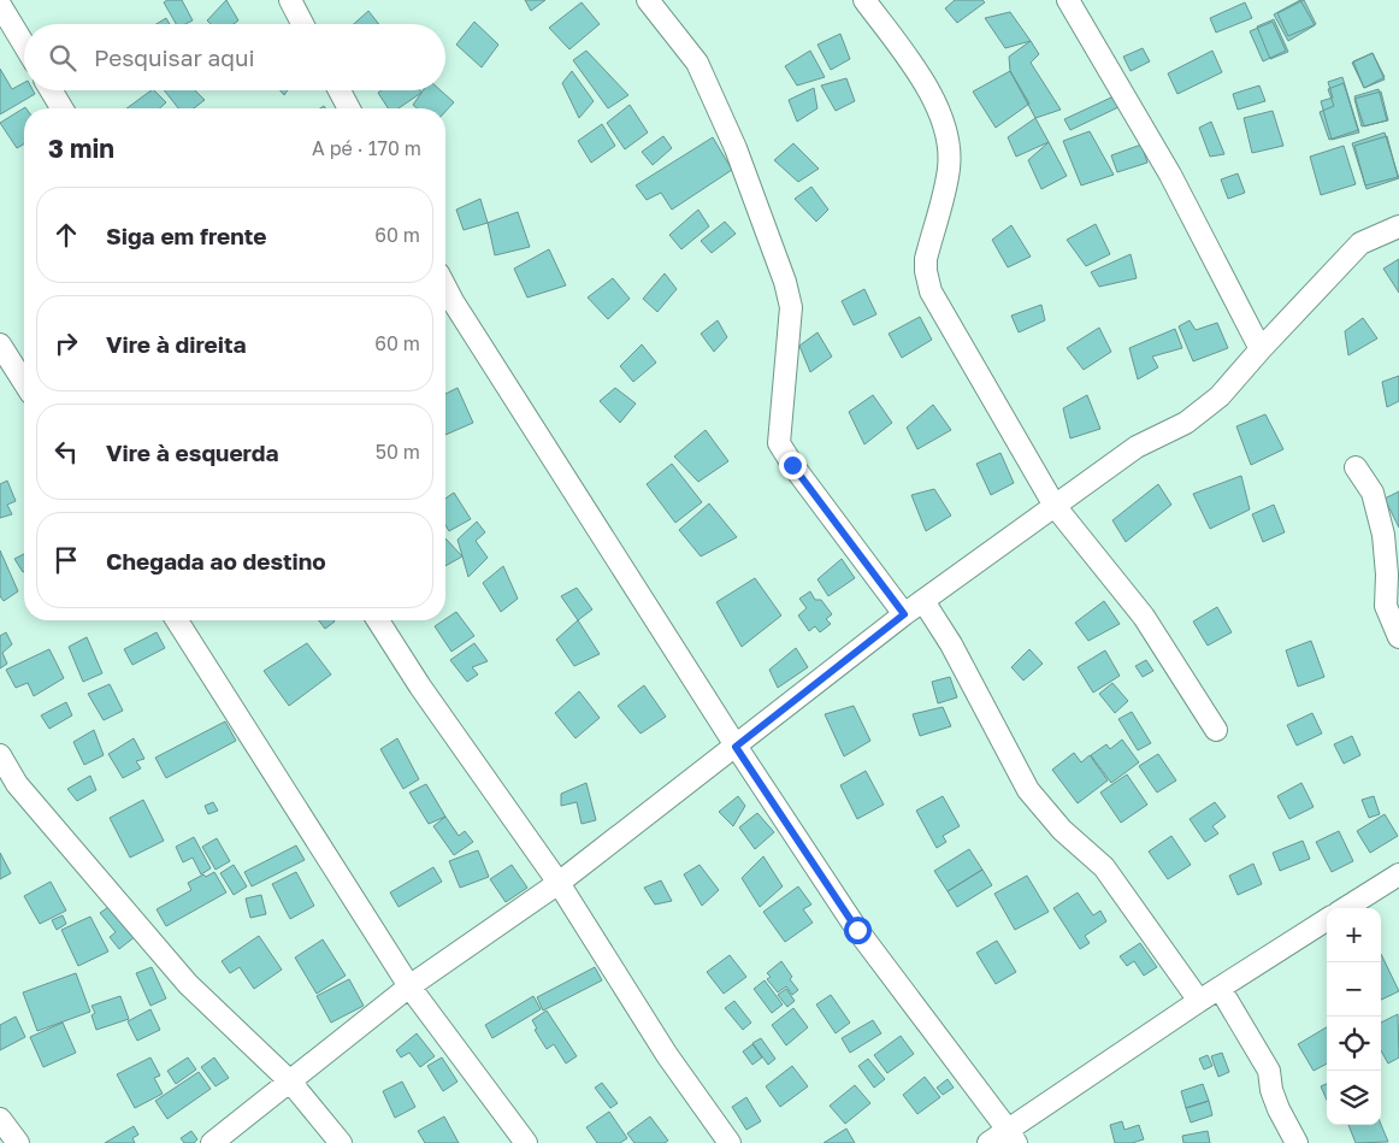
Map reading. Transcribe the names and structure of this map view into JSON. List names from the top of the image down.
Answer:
{
  "page": {
    "search": "Pesquisar aqui",
    "heading": ["3 min", "A pé · 170 m"],
    "list": [
      ["Siga em frente", "60 m"],
      ["Vire à direita", "60 m"],
      ["Vire à esquerda", "50 m"],
      "Chegada ao destino"
    ],
    "map_buttons": ["+", "−"]
  }
}
